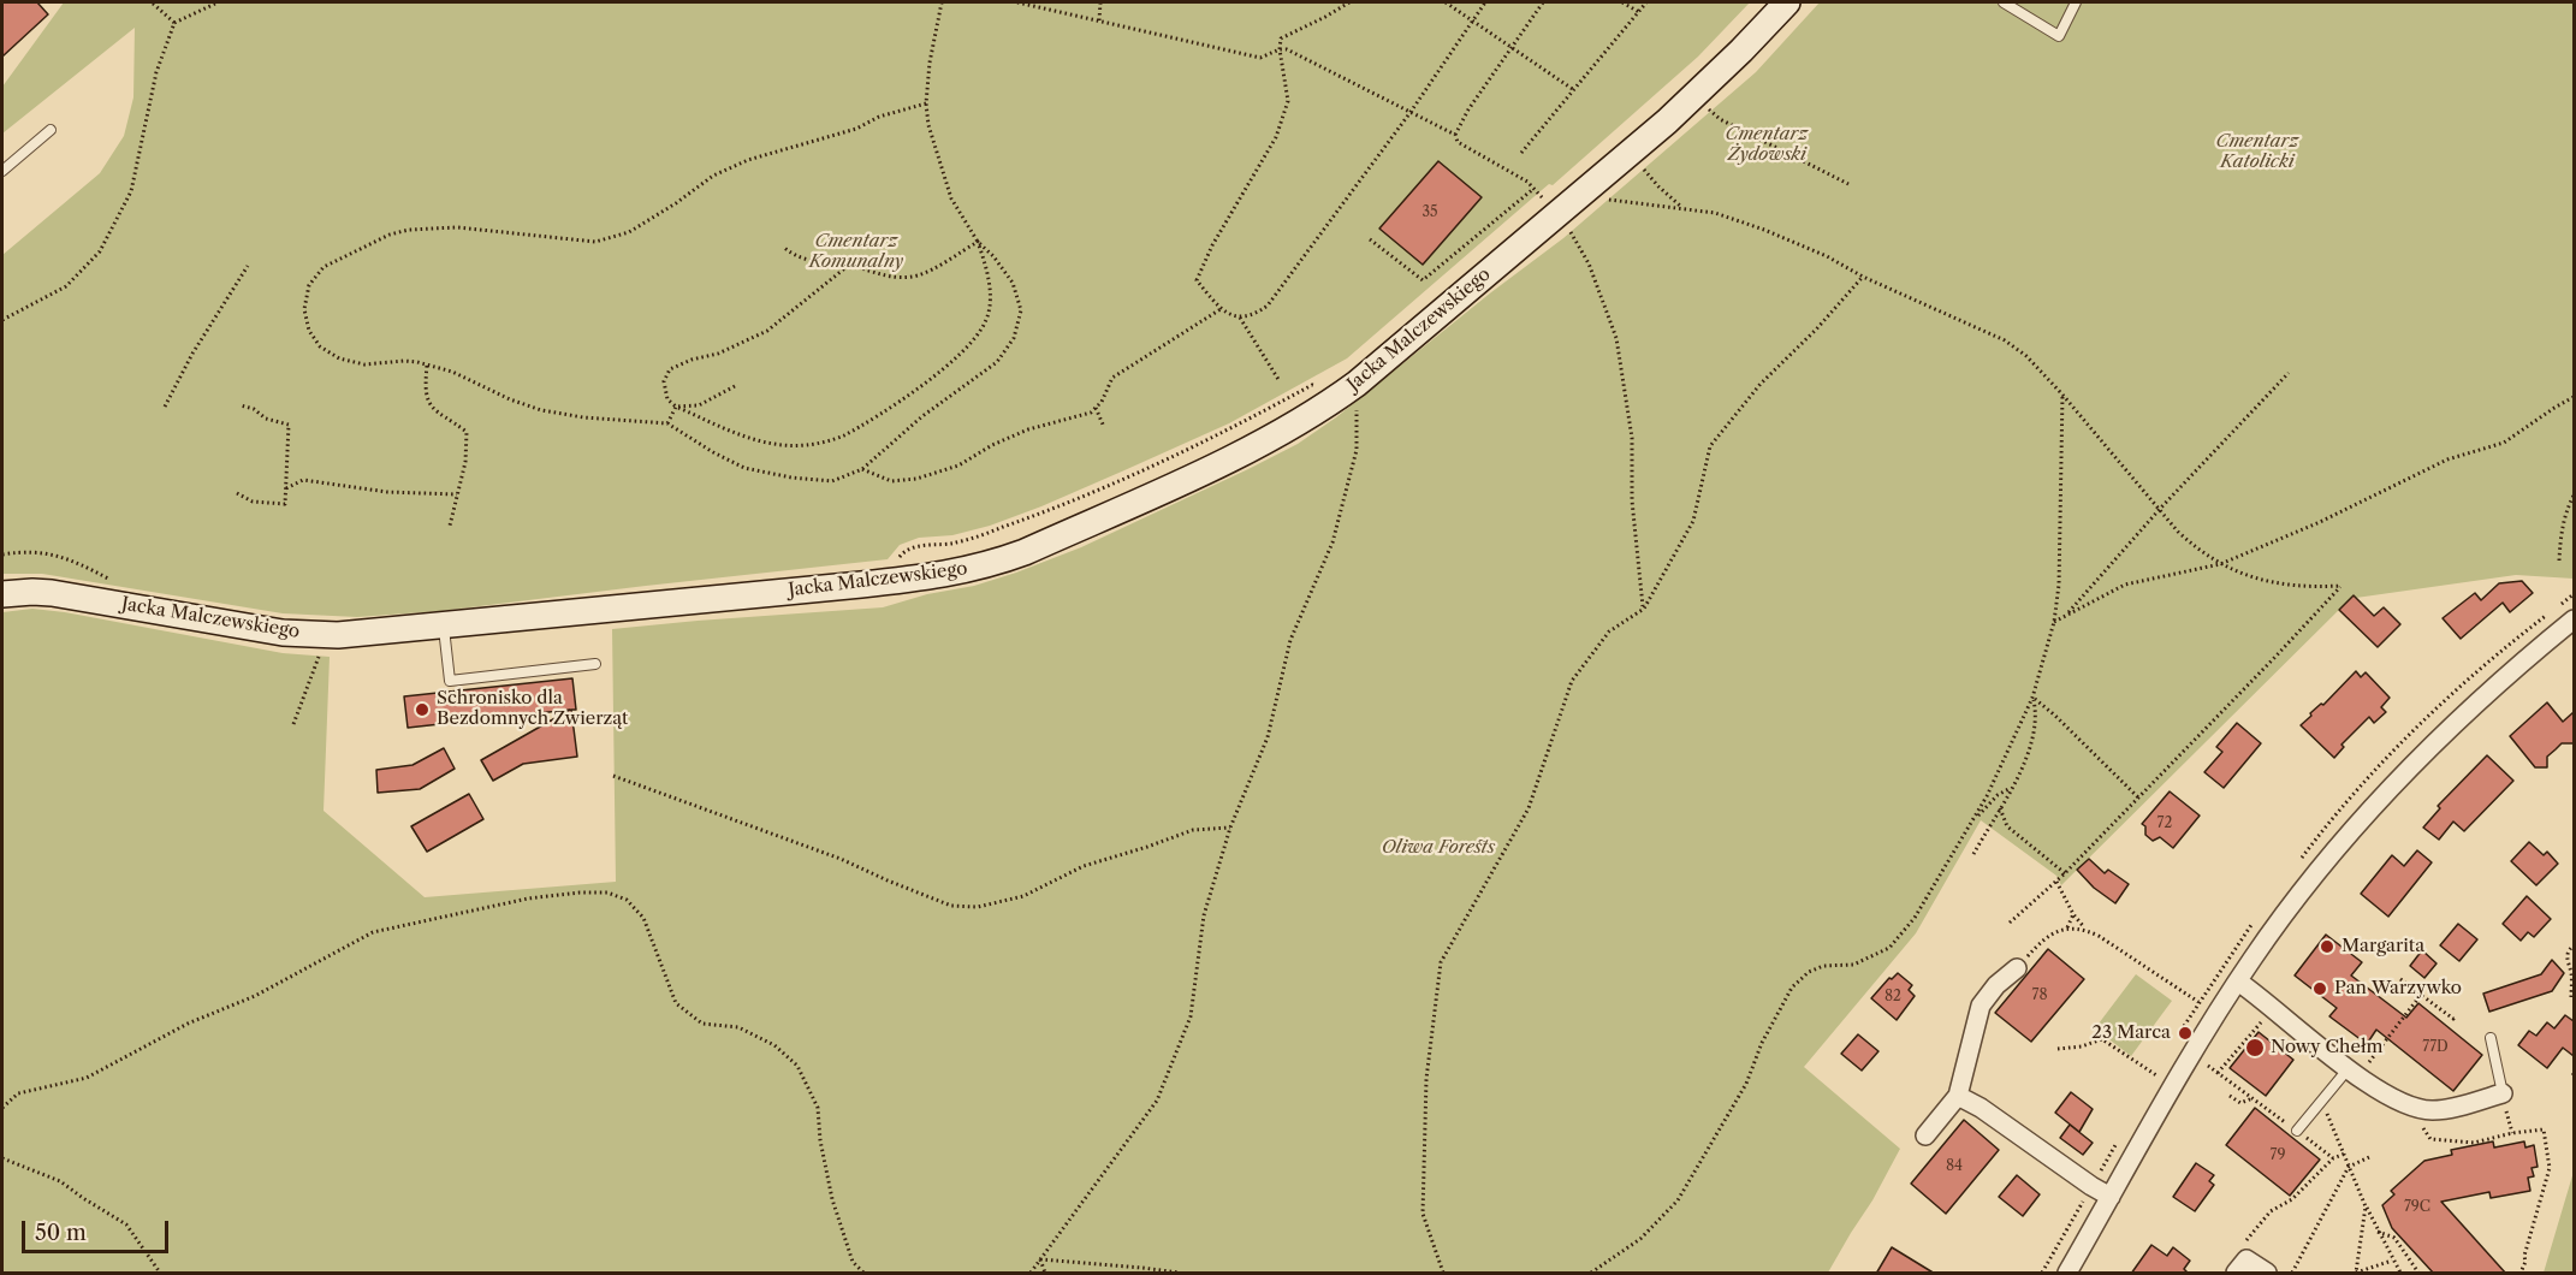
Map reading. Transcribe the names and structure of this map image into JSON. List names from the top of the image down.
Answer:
{
  "streets": {
    "main road": ["Jacka Malczewskiego"]
  },
  "parks": [
    "Cmentarz Żydowski",
    "Cmentarz Katolicki",
    "Cmentarz Komunalny",
    "Oliwa Forests"
  ],
  "places": [
    "Schronisko dla Bezdomnych Zwierząt",
    "Margarita",
    "Pan Warzywko",
    "23 Marca",
    "Nowy Chełm"
  ],
  "house_numbers": [
    "35",
    "72",
    "78",
    "82",
    "77D",
    "79",
    "84",
    "79C"
  ],
  "scale_bar": "50 m"
}
